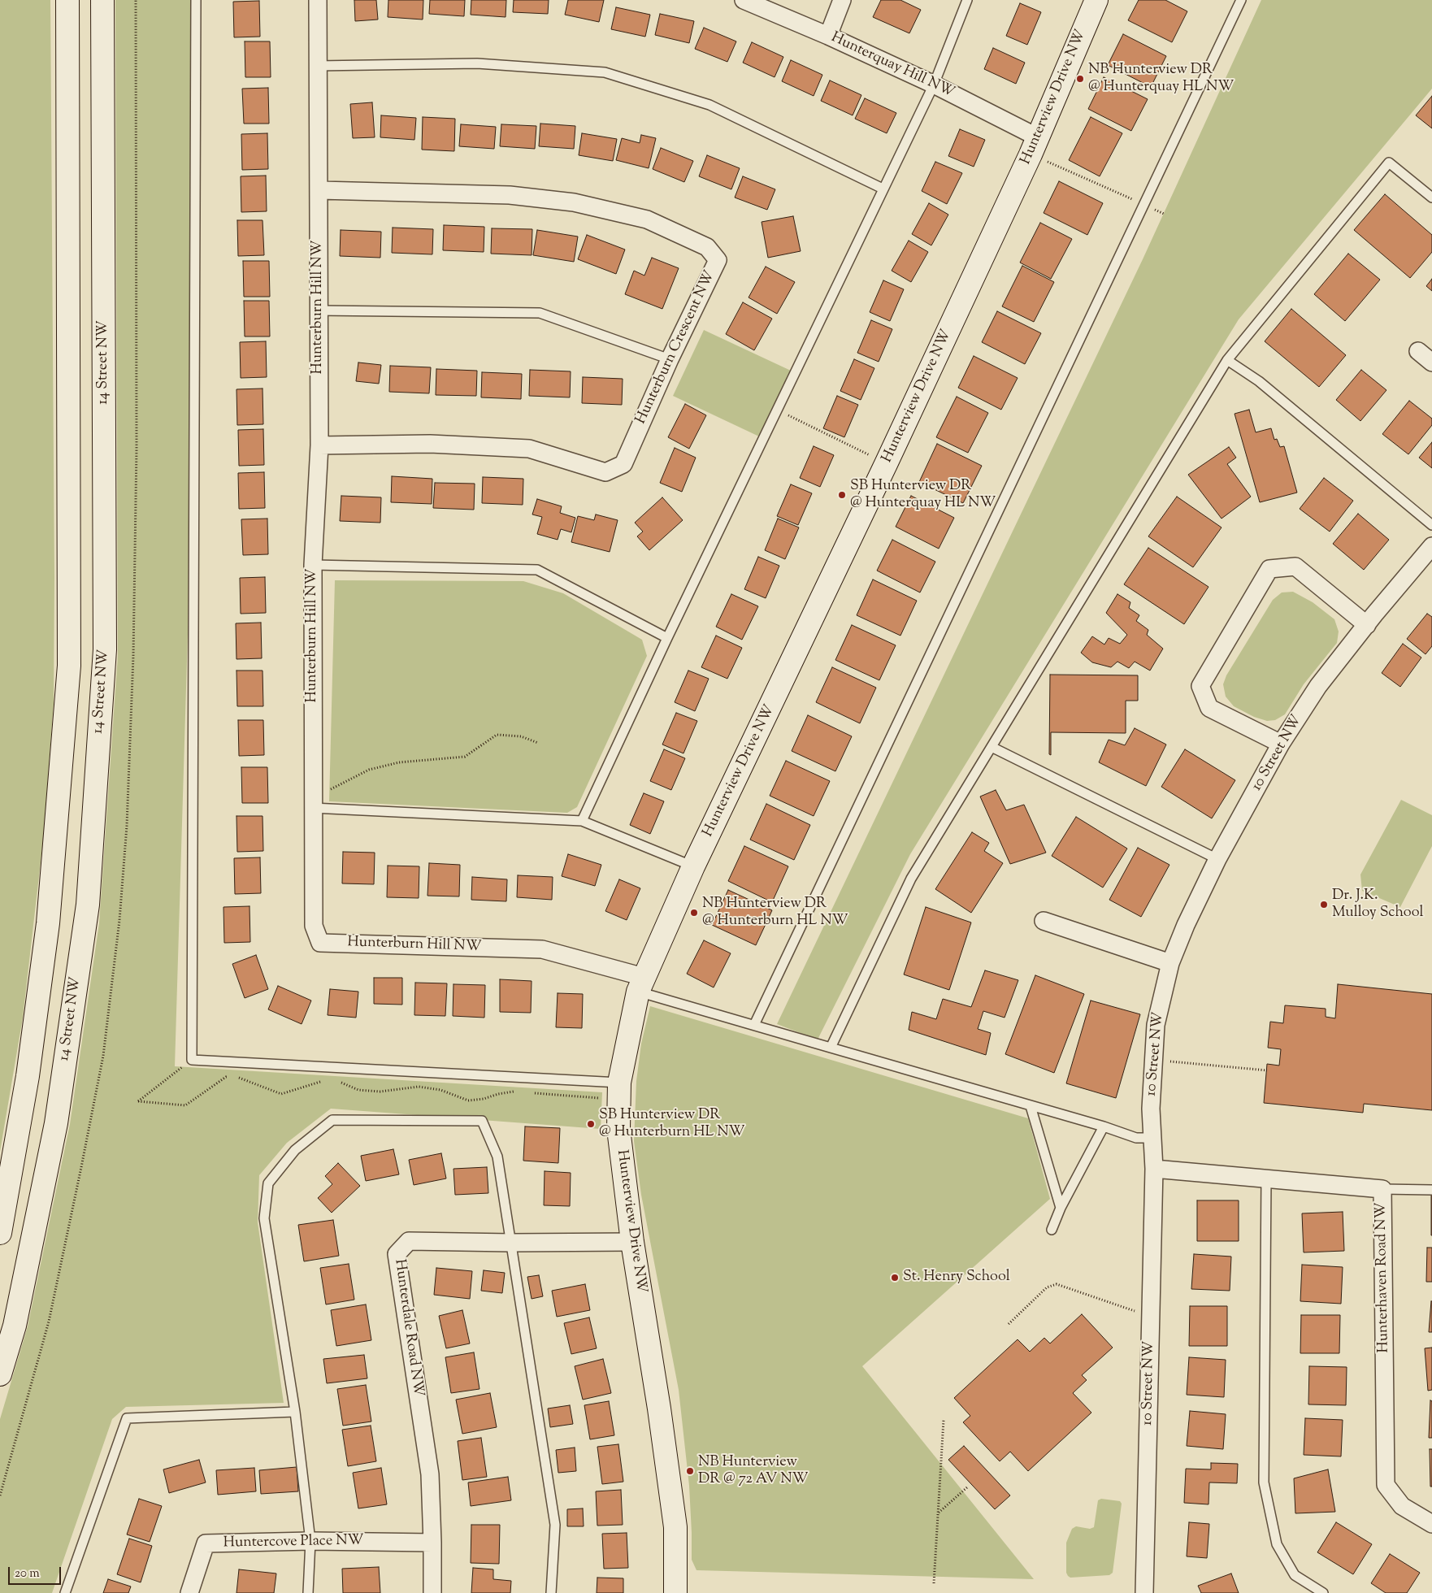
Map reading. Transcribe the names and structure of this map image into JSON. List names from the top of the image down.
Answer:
{
  "streets": {
    "main road": ["Hunterview Drive NW", "14 Street NW"],
    "street": [
      "Hunterquay Hill NW",
      "Hunterburn Hill NW",
      "Hunterburn Crescent NW",
      "10 Street NW",
      "Hunterhaven Road NW",
      "Hunterdale Road NW",
      "Huntercove Place NW"
    ]
  },
  "crossings": [
    ["Hunterquay Hill NW", "Hunterview Drive NW"],
    ["Hunterview Drive NW", "Hunterburn Hill NW"],
    ["Hunterview Drive NW", "Hunterdale Road NW"],
    ["Hunterburn Hill NW", "Hunterburn Crescent NW"],
    ["10 Street NW", "Hunterhaven Road NW"],
    ["Hunterdale Road NW", "Huntercove Place NW"]
  ],
  "places": [
    "NB Hunterview DR @ Hunterquay HL NW",
    "SB Hunterview DR @ Hunterquay HL NW",
    "Dr. J.K. Mulloy School",
    "NB Hunterview DR @ Hunterburn HL NW",
    "SB Hunterview DR @ Hunterburn HL NW",
    "St. Henry School",
    "NB Hunterview DR @ 72 AV NW"
  ],
  "scale_bar": "20 m"
}
